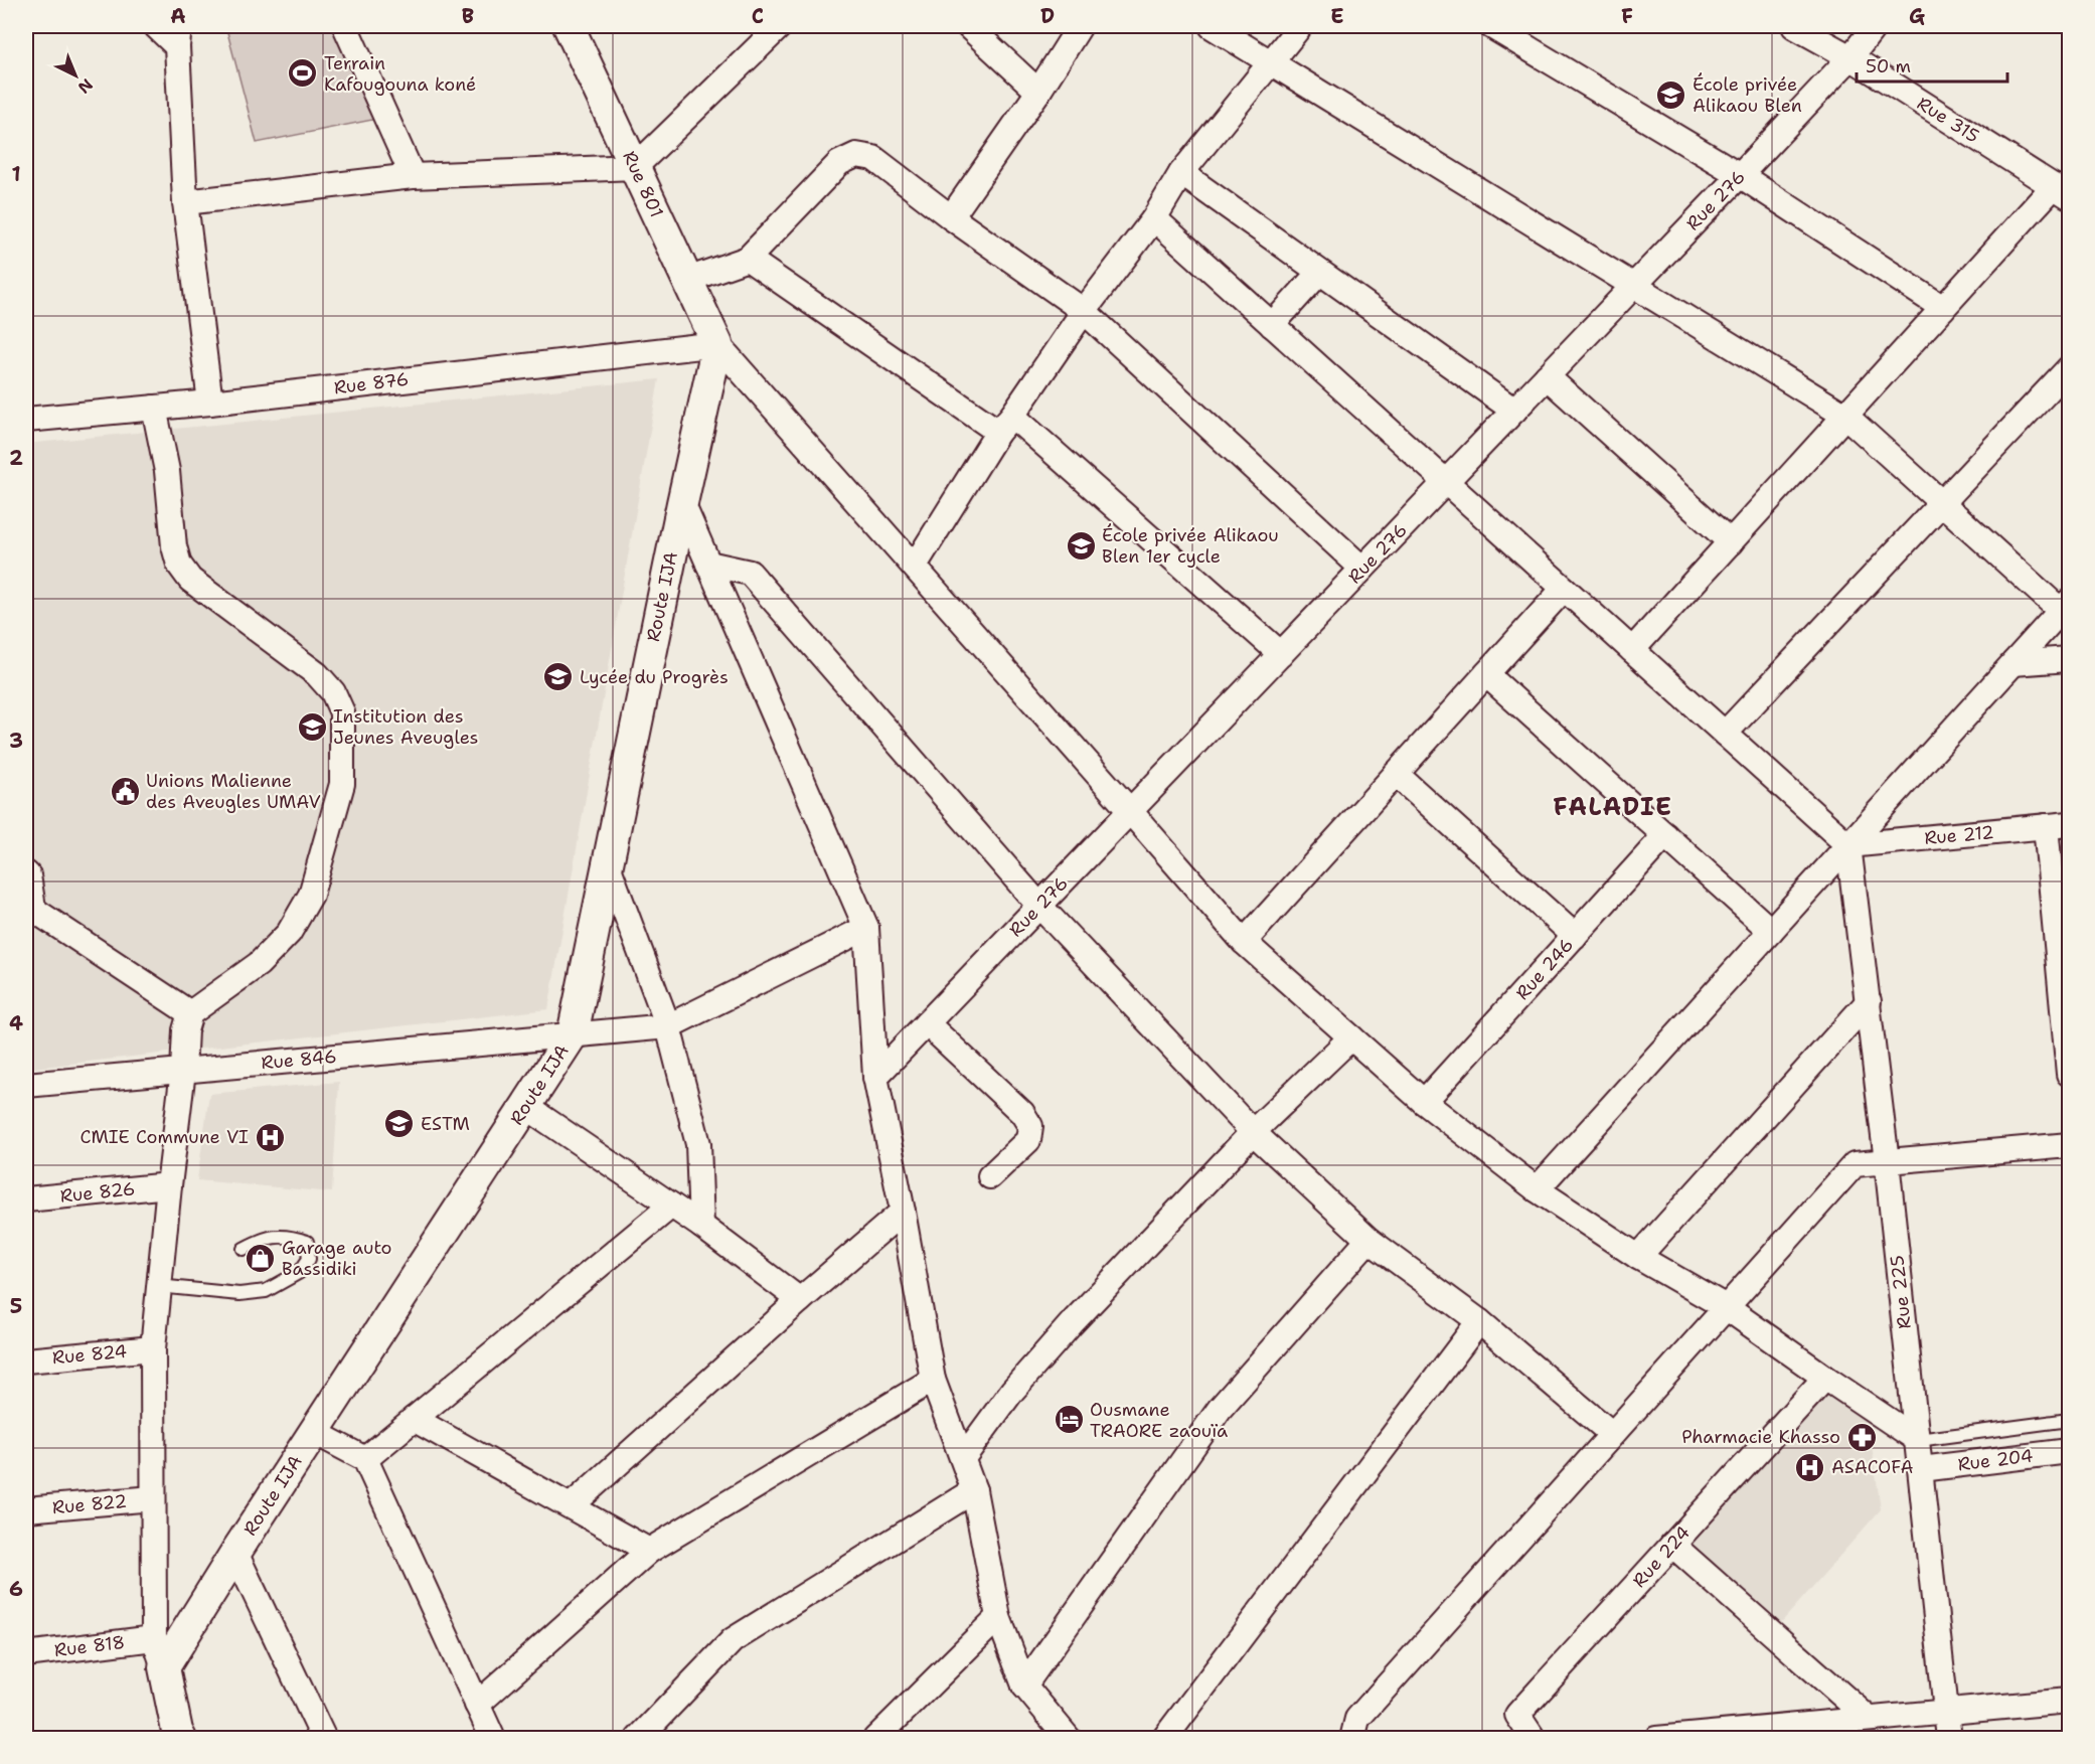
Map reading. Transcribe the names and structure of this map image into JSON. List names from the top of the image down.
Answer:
{
  "streets": {
    "street": [
      "Rue 315",
      "Rue 801",
      "Rue 276",
      "Rue 876",
      "Route IJA",
      "Rue 212",
      "Rue 246",
      "Rue 846",
      "Rue 826",
      "Rue 225",
      "Rue 824",
      "Rue 204",
      "Rue 822",
      "Rue 224",
      "Rue 818"
    ]
  },
  "crossings": [
    ["Rue 315", "Rue 276"],
    ["Rue 801", "Rue 876"],
    ["Rue 801", "Route IJA"],
    ["Rue 876", "Route IJA"],
    ["Route IJA", "Rue 846"],
    ["Rue 212", "Rue 225"],
    ["Rue 225", "Rue 204"]
  ],
  "districts": ["FALADIE"],
  "places": {
    "sports": ["Terrain Kafougouna koné"],
    "school or university": [
      "École privée Alikaou Blen",
      "École privée Alikaou Blen 1er cycle",
      "Lycée du Progrès",
      "Institution des Jeunes Aveugles",
      "ESTM"
    ],
    "public building": ["Unions Malienne des Aveugles UMAV"],
    "hospital": ["CMIE Commune VI", "ASACOFA"],
    "shop": ["Garage auto Bassidiki"],
    "hotel": ["Ousmane TRAORE zaouïa"],
    "pharmacy": ["Pharmacie Khasso"]
  },
  "scale_bar": "50 m",
  "north": "bottom right",
  "grid": {
    "columns": [
      "A",
      "B",
      "C",
      "D",
      "E",
      "F",
      "G"
    ],
    "rows": [
      "1",
      "2",
      "3",
      "4",
      "5",
      "6"
    ]
  }
}
